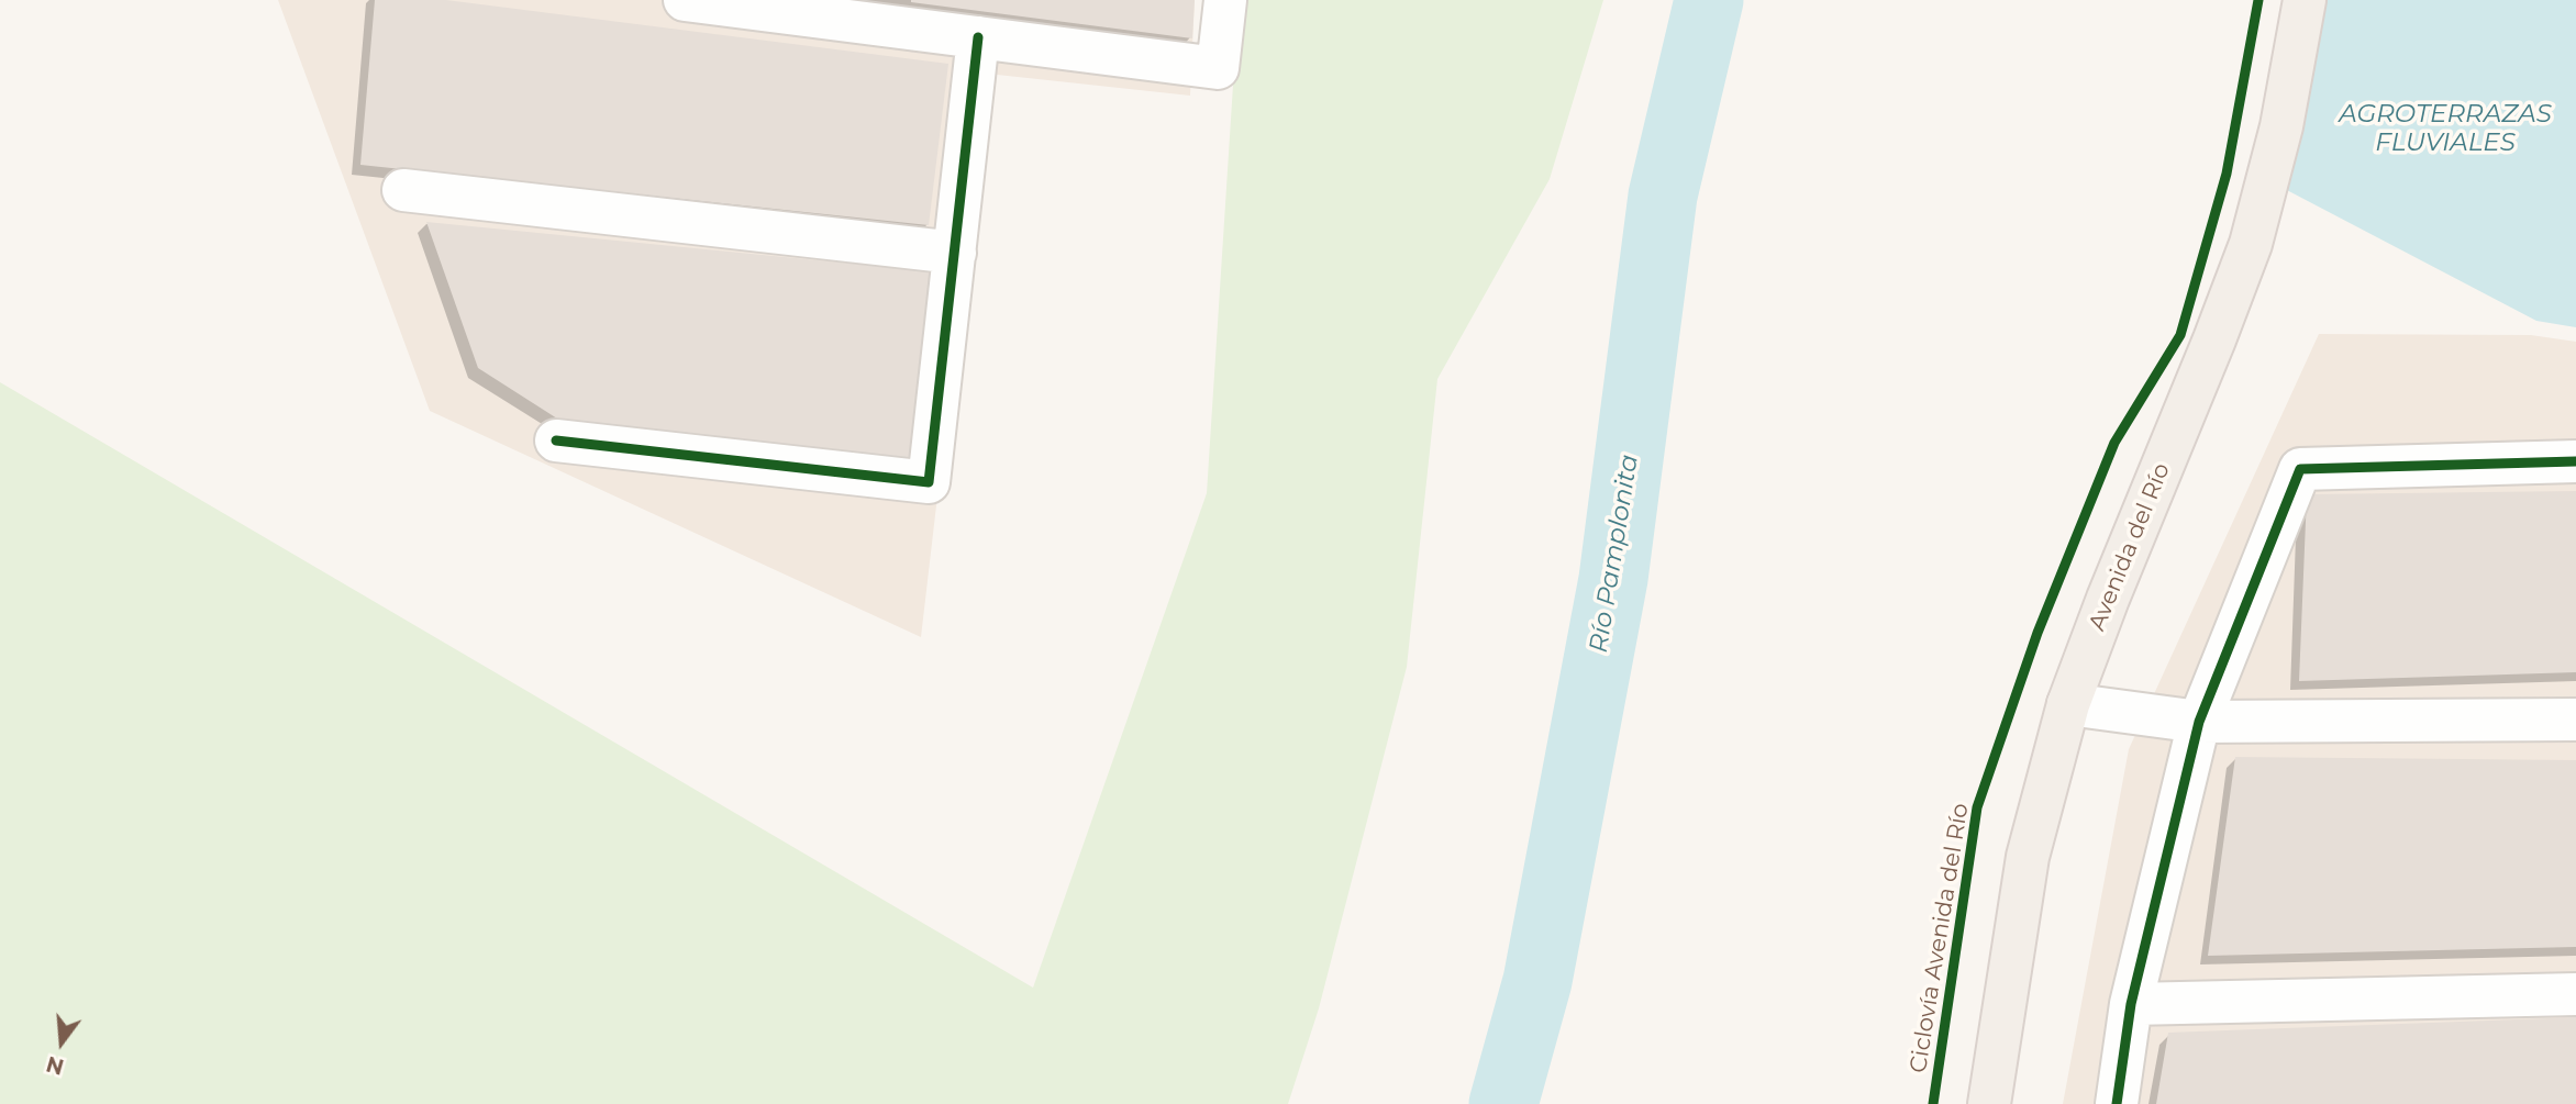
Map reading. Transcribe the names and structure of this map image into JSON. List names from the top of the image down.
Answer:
{
  "streets": {
    "main road": ["Avenida del Río"],
    "cycle path": ["Ciclovía Avenida del Río"]
  },
  "water": ["AGROTERRAZAS FLUVIALES", "Río Pamplonita"],
  "north": "bottom"
}
